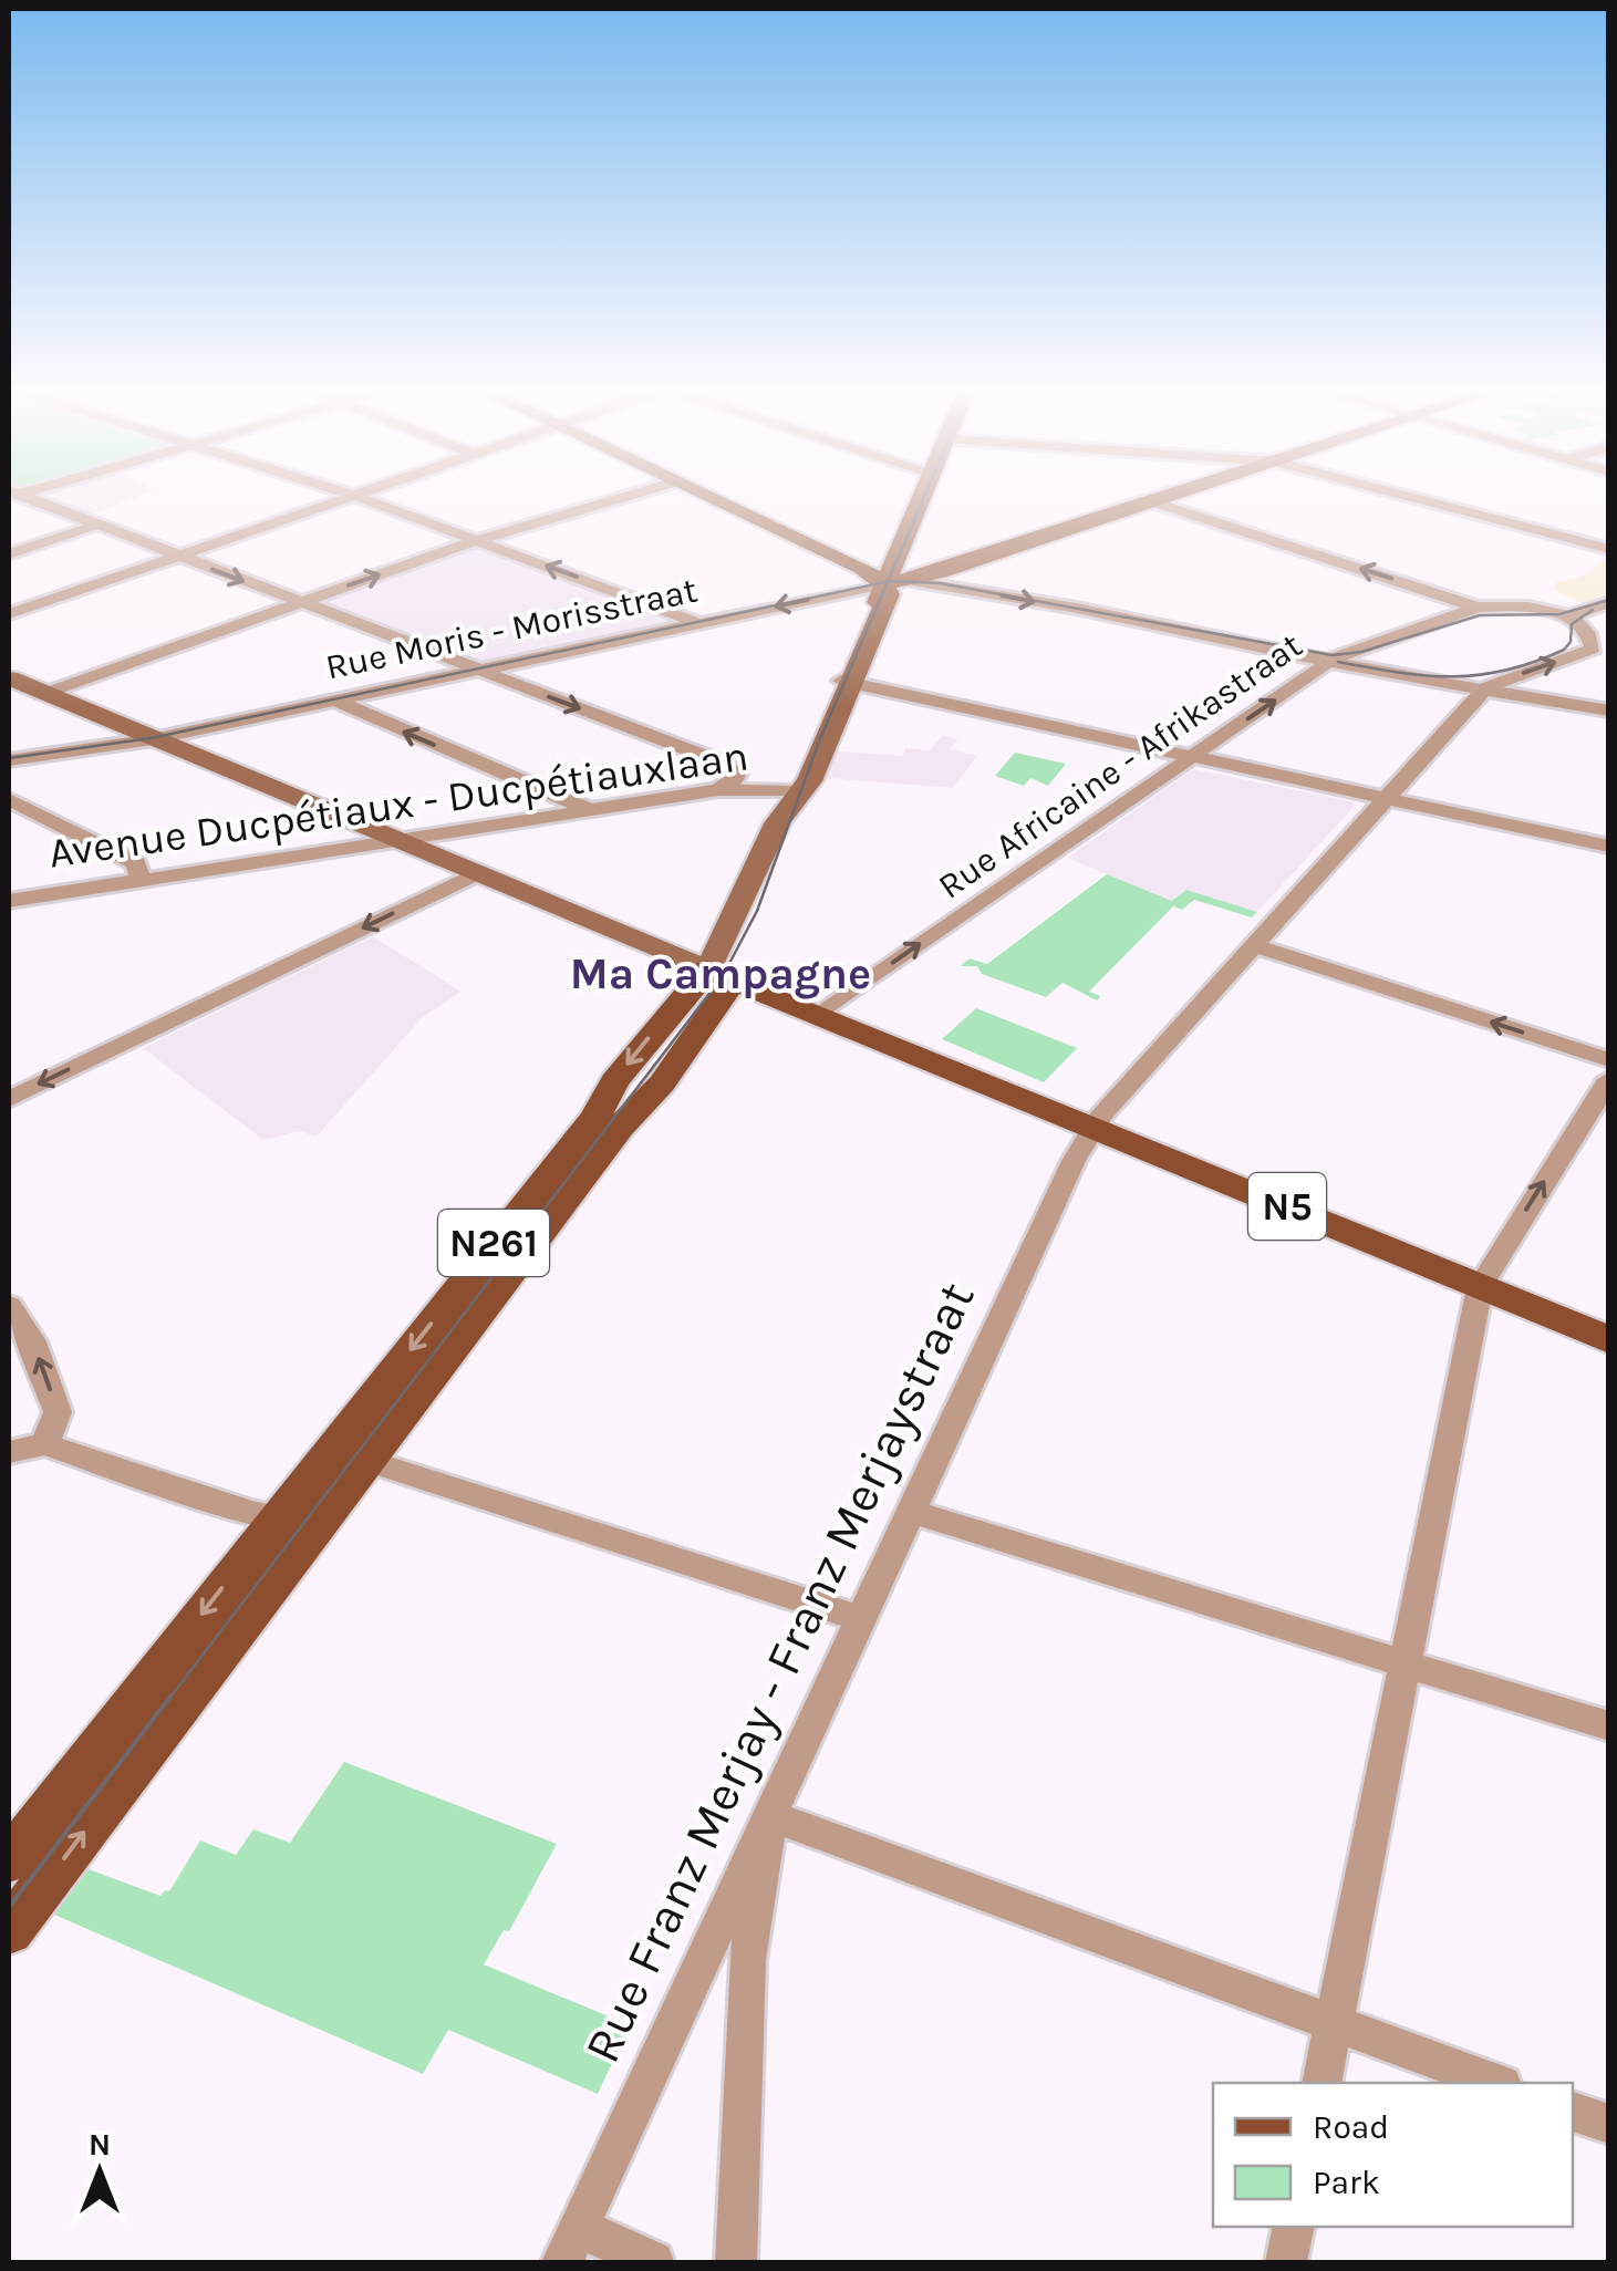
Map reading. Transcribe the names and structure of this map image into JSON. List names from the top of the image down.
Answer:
{
  "streets": {
    "main road": ["N5", "N261"],
    "street": [
      "Rue Moris - Morisstraat",
      "Rue Africaine - Afrikastraat",
      "Avenue Ducpétiaux - Ducpétiauxlaan",
      "Rue Franz Merjay - Franz Merjaystraat"
    ]
  },
  "crossings": [
    ["Rue Moris - Morisstraat", "N5"],
    ["Rue Moris - Morisstraat", "N261"],
    ["Rue Africaine - Afrikastraat", "N5"],
    ["Avenue Ducpétiaux - Ducpétiauxlaan", "N5"],
    ["Avenue Ducpétiaux - Ducpétiauxlaan", "N261"],
    ["N5", "N261"],
    ["N5", "Rue Franz Merjay - Franz Merjaystraat"]
  ],
  "one_way": ["Rue Africaine - Afrikastraat"],
  "districts": ["Ma Campagne"],
  "legend": ["Road", "Park"],
  "north": "top"
}
